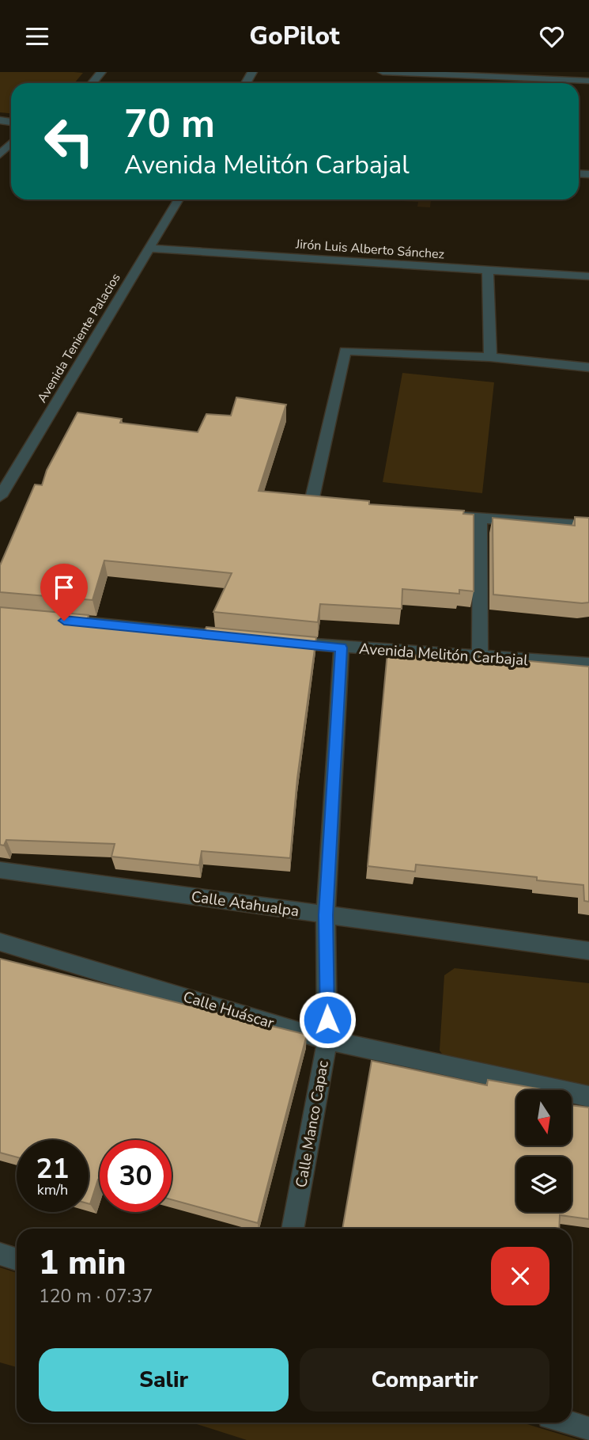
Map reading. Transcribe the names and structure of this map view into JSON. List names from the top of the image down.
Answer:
{
  "streets": {
    "street": [
      "Jirón Luis Alberto Sánchez",
      "Avenida Teniente Palacios",
      "Avenida Melitón Carbajal",
      "Calle Atahualpa",
      "Calle Huáscar",
      "Calle Manco Capac"
    ]
  },
  "crossings": [
    ["Jirón Luis Alberto Sánchez", "Avenida Teniente Palacios"],
    ["Avenida Melitón Carbajal", "Calle Manco Capac"],
    ["Calle Atahualpa", "Calle Manco Capac"],
    ["Calle Huáscar", "Calle Manco Capac"]
  ],
  "north": "bottom",
  "page": {
    "header": "GoPilot",
    "turn": ["70 m", "Avenida Melitón Carbajal"],
    "speed": "21 km/h",
    "limit": "30",
    "heading": ["1 min", "120 m · 07:37"],
    "buttons": ["Salir", "Compartir"]
  }
}
